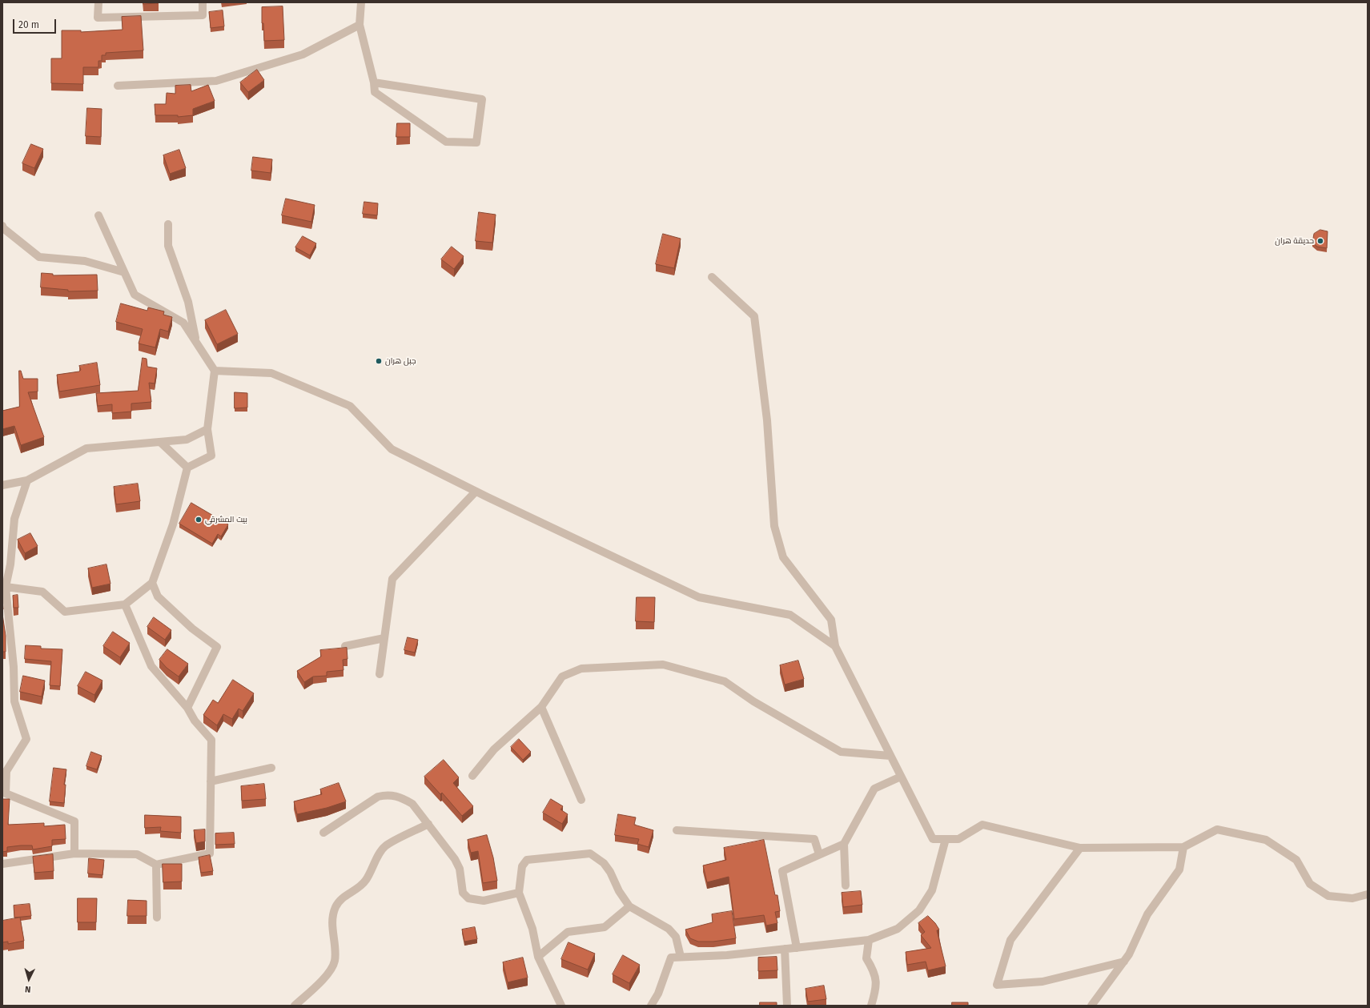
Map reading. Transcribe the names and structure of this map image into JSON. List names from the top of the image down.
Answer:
{
  "places": ["حديقة هران", "جبل هران", "بيت المشرقي"],
  "scale_bar": "20 m",
  "north": "bottom"
}
